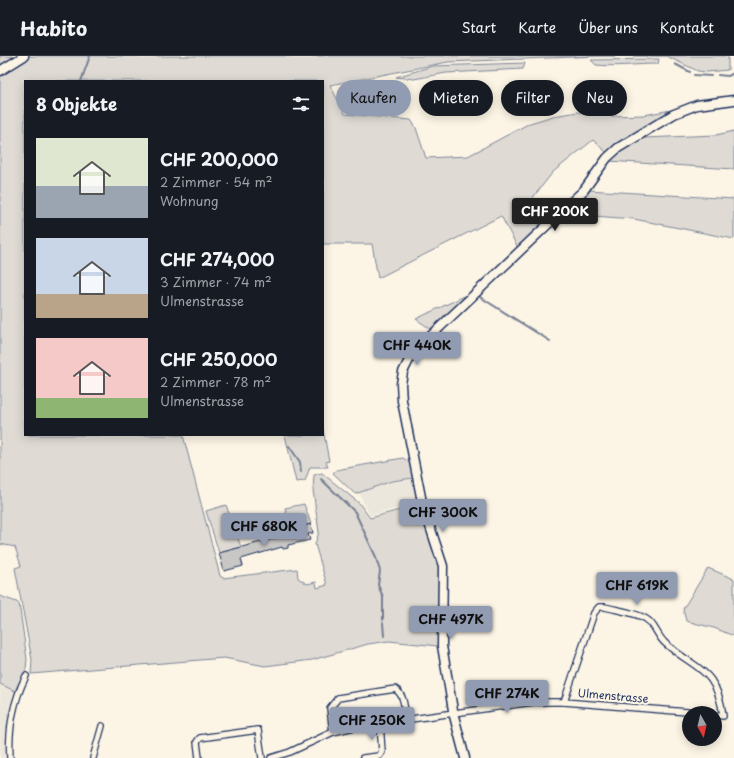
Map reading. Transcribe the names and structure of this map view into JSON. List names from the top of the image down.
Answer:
{
  "streets": {
    "street": ["Ulmenstrasse"]
  },
  "north": "bottom",
  "page": {
    "header": "Habito",
    "nav": [
      "Start",
      "Karte",
      "Über uns",
      "Kontakt"
    ],
    "chip": [
      "Kaufen",
      "Mieten",
      "Filter",
      "Neu"
    ],
    "heading": "8 Objekte",
    "list": [
      {
        "name": "CHF 200,000",
        "note": "2 Zimmer · 54 m² · Wohnung"
      },
      {
        "name": "CHF 274,000",
        "note": "3 Zimmer · 74 m² · Ulmenstrasse"
      },
      {
        "name": "CHF 250,000",
        "note": "2 Zimmer · 78 m² · Ulmenstrasse"
      }
    ],
    "price": [
      "CHF 200K",
      "CHF 440K",
      "CHF 300K",
      "CHF 680K",
      "CHF 619K",
      "CHF 497K",
      "CHF 274K",
      "CHF 250K"
    ]
  }
}
